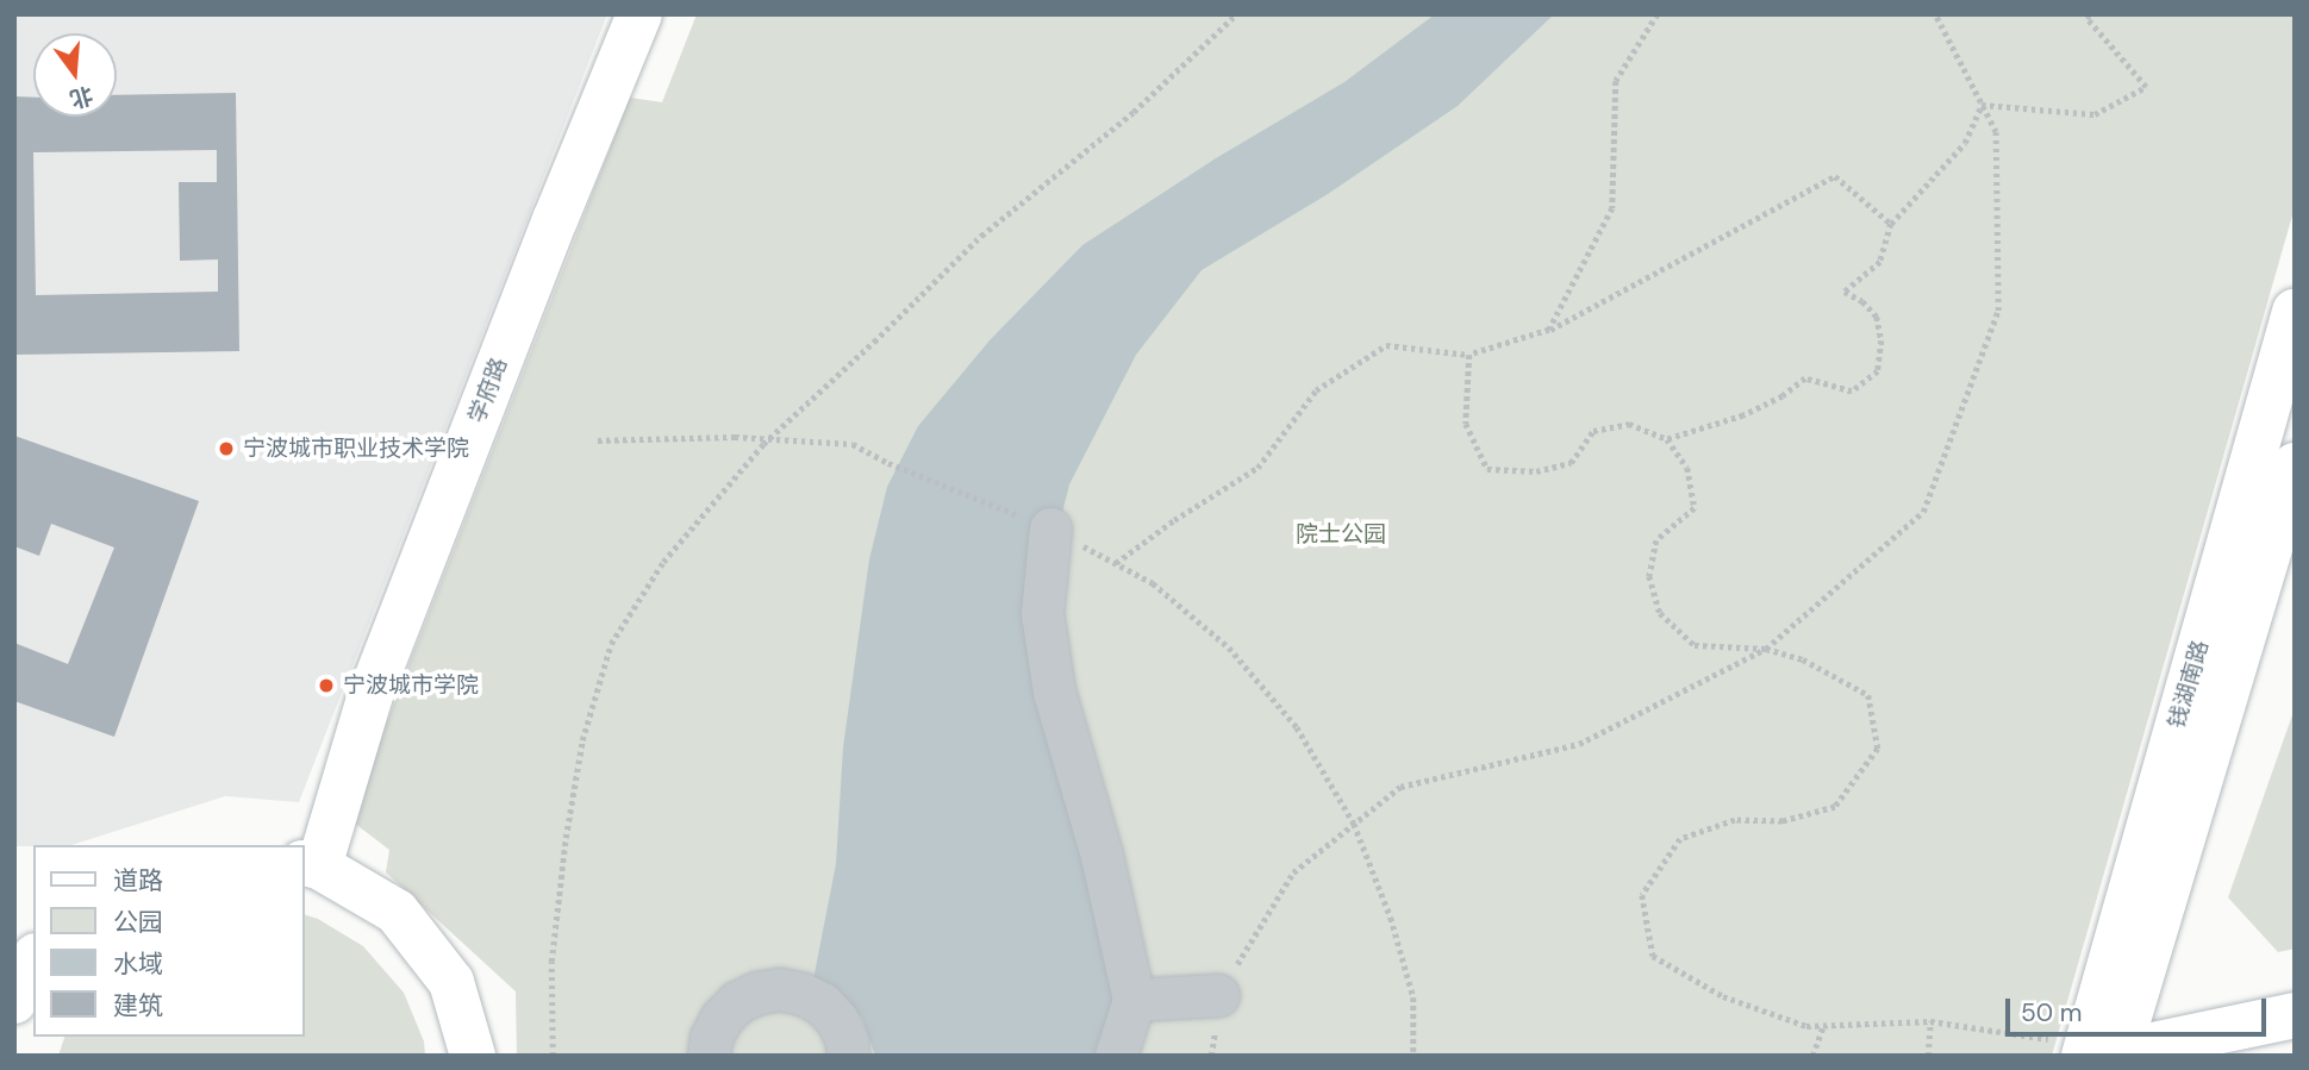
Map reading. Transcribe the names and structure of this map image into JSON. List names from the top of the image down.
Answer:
{
  "streets": {
    "street": ["学府路", "钱湖南路"]
  },
  "parks": ["院士公园"],
  "places": ["宁波城市职业技术学院", "宁波城市学院"],
  "legend": [
    "道路",
    "公园",
    "水域",
    "建筑"
  ],
  "scale_bar": "50 m",
  "north": "bottom"
}
